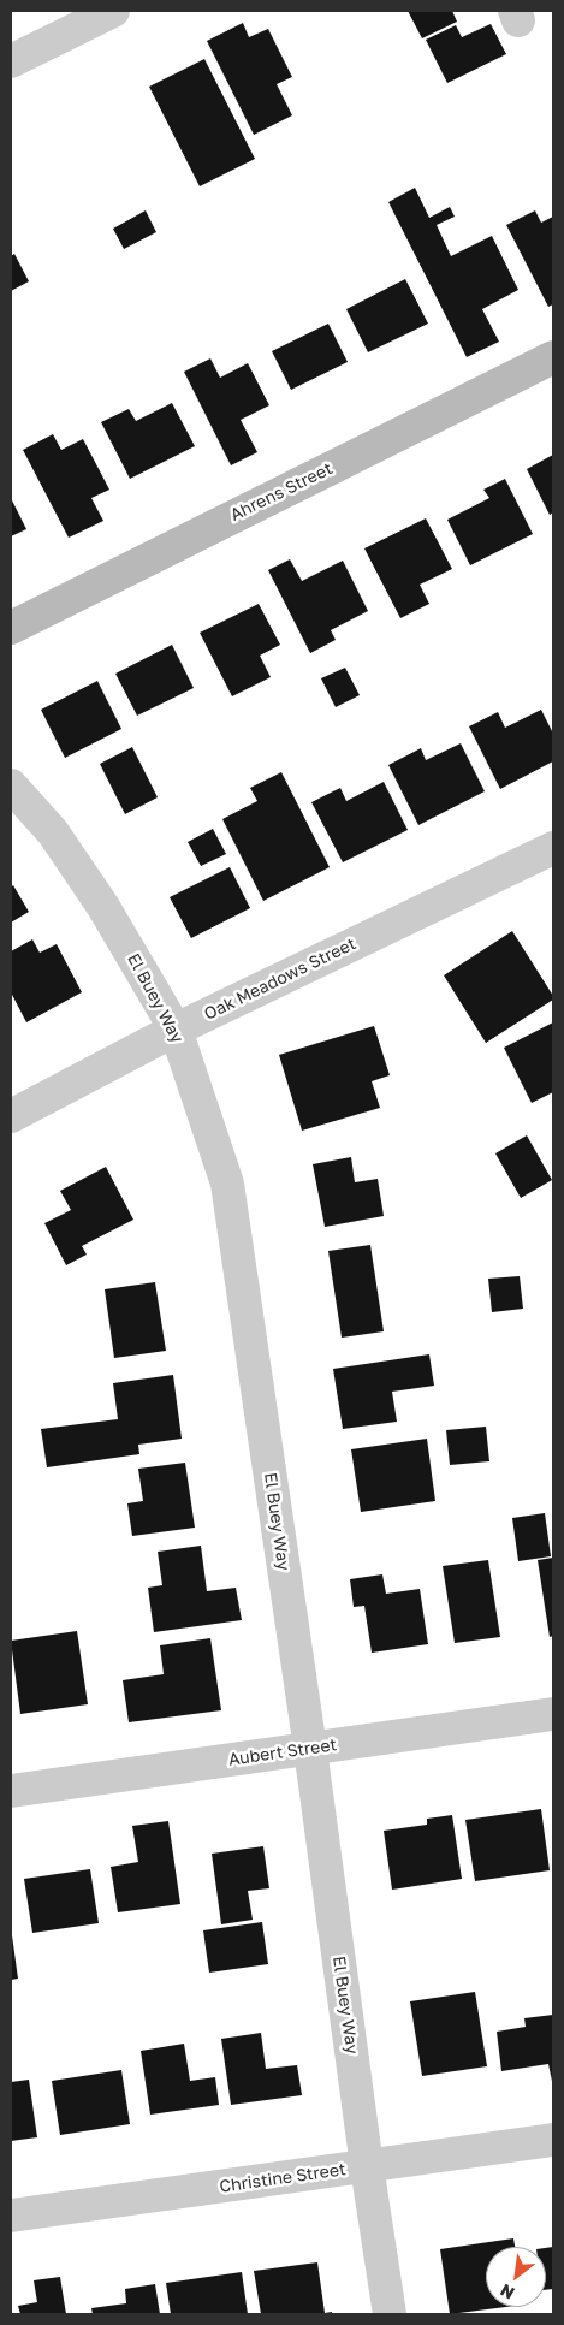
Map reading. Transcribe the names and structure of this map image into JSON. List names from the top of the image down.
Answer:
{
  "streets": {
    "street": [
      "Ahrens Street",
      "Oak Meadows Street",
      "El Buey Way",
      "Aubert Street",
      "Christine Street"
    ]
  },
  "crossings": [
    ["Oak Meadows Street", "El Buey Way"],
    ["El Buey Way", "Aubert Street"],
    ["El Buey Way", "Christine Street"]
  ],
  "north": "bottom left"
}
